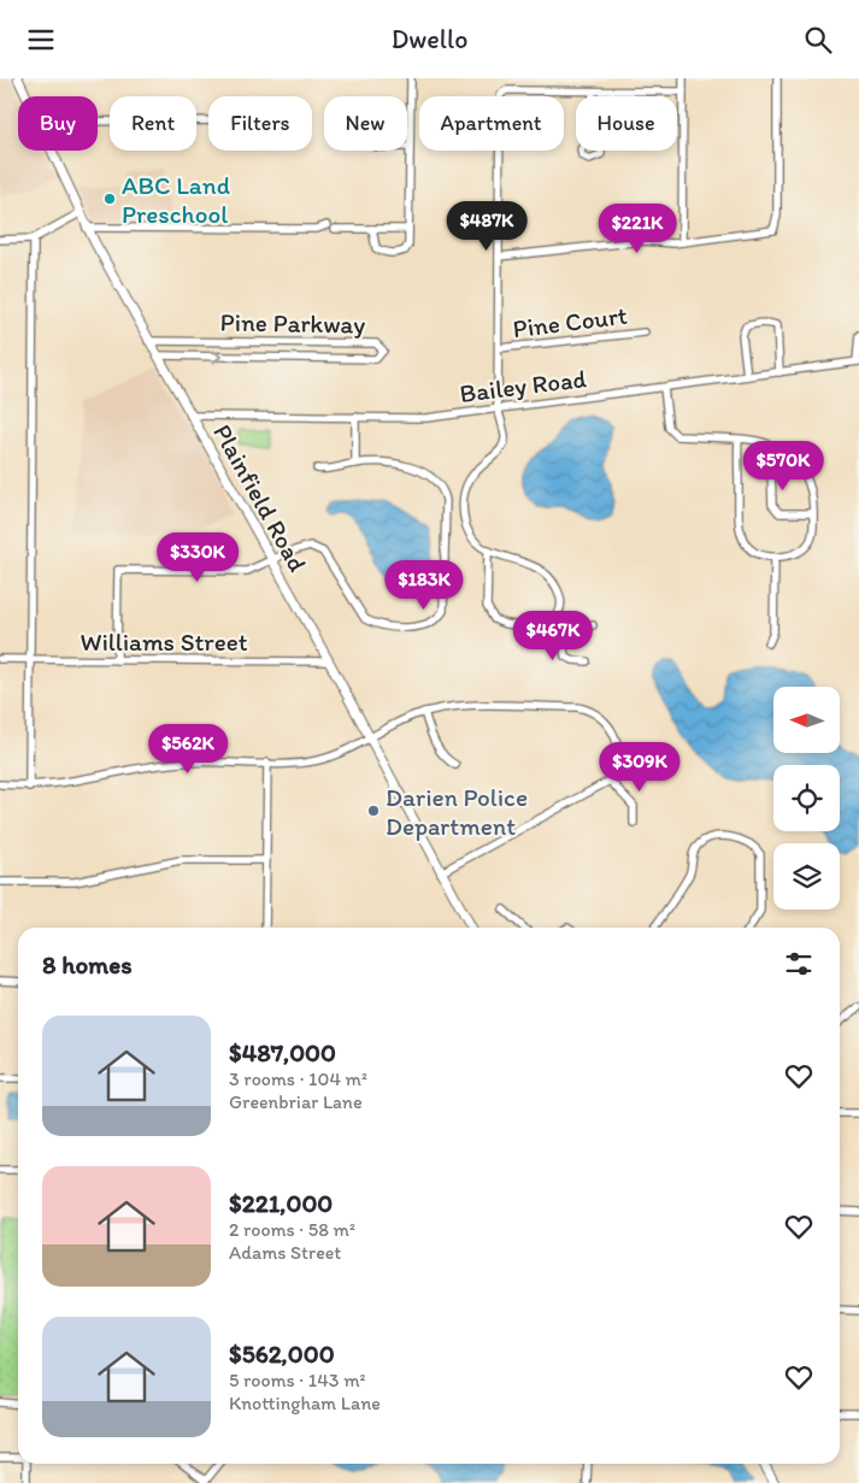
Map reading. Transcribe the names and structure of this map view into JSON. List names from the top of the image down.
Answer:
{
  "streets": {
    "main road": ["Plainfield Road"],
    "street": [
      "Pine Court",
      "Pine Parkway",
      "Bailey Road",
      "Williams Street"
    ]
  },
  "crossings": [
    ["Pine Parkway", "Plainfield Road"],
    ["Bailey Road", "Plainfield Road"],
    ["Plainfield Road", "Williams Street"]
  ],
  "places": ["ABC Land Preschool", "Darien Police Department"],
  "north": "left",
  "page": {
    "header": "Dwello",
    "chip": [
      "Buy",
      "Rent",
      "Filters",
      "New",
      "Apartment",
      "House"
    ],
    "price": [
      "$487K",
      "$221K",
      "$570K",
      "$330K",
      "$183K",
      "$467K",
      "$562K",
      "$309K"
    ],
    "heading": "8 homes",
    "list": [
      {
        "name": "$487,000",
        "note": "3 rooms · 104 m² · Greenbriar Lane"
      },
      {
        "name": "$221,000",
        "note": "2 rooms · 58 m² · Adams Street"
      },
      {
        "name": "$562,000",
        "note": "5 rooms · 143 m² · Knottingham Lane"
      }
    ]
  }
}
